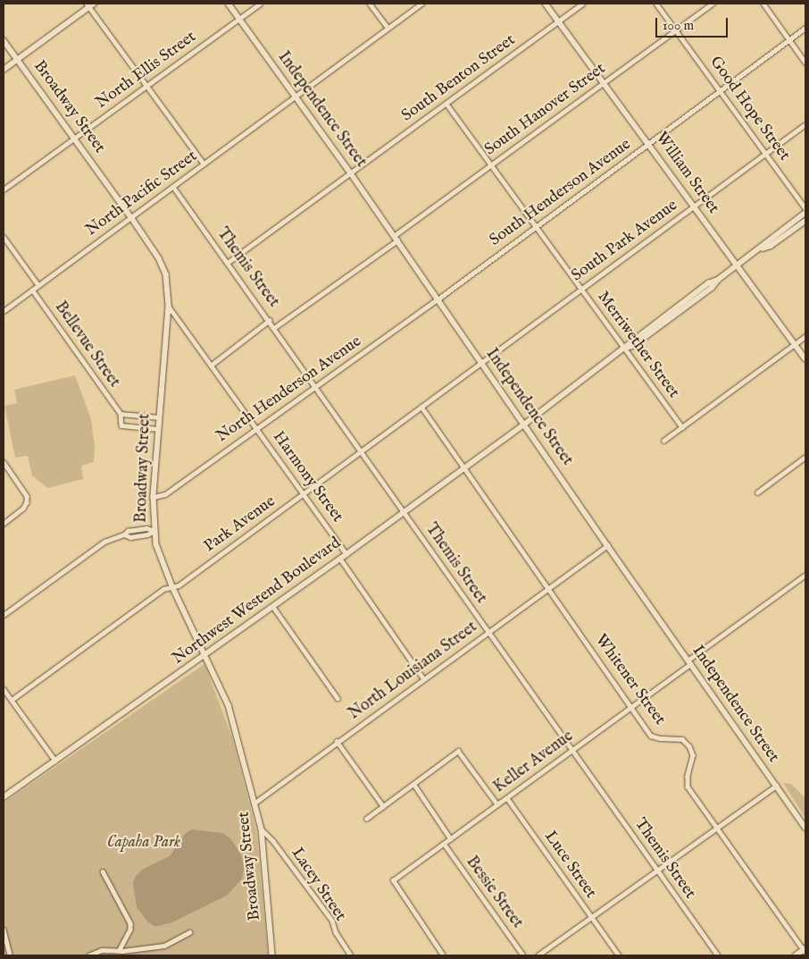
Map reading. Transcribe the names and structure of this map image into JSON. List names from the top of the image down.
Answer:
{
  "streets": {
    "street": [
      "North Ellis Street",
      "South Benton Street",
      "Broadway Street",
      "Good Hope Street",
      "Independence Street",
      "South Hanover Street",
      "William Street",
      "South Henderson Avenue",
      "North Pacific Street",
      "South Park Avenue",
      "Themis Street",
      "Bellevue Street",
      "Merriwether Street",
      "North Henderson Avenue",
      "Harmony Street",
      "Park Avenue",
      "Northwest Westend Boulevard",
      "North Louisiana Street",
      "Whitener Street",
      "Keller Avenue",
      "Luce Street",
      "Lacey Street",
      "Bessie Street"
    ]
  },
  "crossings": [
    ["North Ellis Street", "Broadway Street"],
    ["North Ellis Street", "Independence Street"],
    ["South Benton Street", "Independence Street"],
    ["South Benton Street", "William Street"],
    ["South Benton Street", "Themis Street"],
    ["South Benton Street", "Merriwether Street"],
    ["Broadway Street", "North Pacific Street"],
    ["Broadway Street", "North Henderson Avenue"],
    ["Broadway Street", "Harmony Street"],
    ["Broadway Street", "Park Avenue"],
    ["Broadway Street", "Northwest Westend Boulevard"],
    ["Broadway Street", "North Louisiana Street"],
    ["Broadway Street", "Lacey Street"],
    ["Good Hope Street", "South Hanover Street"],
    ["Good Hope Street", "South Henderson Avenue"],
    ["Good Hope Street", "South Park Avenue"],
    ["Independence Street", "South Hanover Street"],
    ["Independence Street", "South Henderson Avenue"],
    ["Independence Street", "North Pacific Street"],
    ["Independence Street", "South Park Avenue"],
    ["Independence Street", "North Henderson Avenue"],
    ["Independence Street", "Park Avenue"],
    ["Independence Street", "Northwest Westend Boulevard"],
    ["Independence Street", "North Louisiana Street"],
    ["Independence Street", "Keller Avenue"],
    ["South Hanover Street", "William Street"],
    ["South Hanover Street", "Themis Street"],
    ["South Hanover Street", "Merriwether Street"],
    ["William Street", "South Henderson Avenue"],
    ["William Street", "South Park Avenue"],
    ["William Street", "Northwest Westend Boulevard"],
    ["South Henderson Avenue", "Merriwether Street"],
    ["South Henderson Avenue", "North Henderson Avenue"],
    ["North Pacific Street", "Themis Street"],
    ["North Pacific Street", "Bellevue Street"],
    ["South Park Avenue", "Merriwether Street"],
    ["South Park Avenue", "Park Avenue"],
    ["Themis Street", "North Henderson Avenue"],
    ["Themis Street", "Park Avenue"],
    ["Themis Street", "Northwest Westend Boulevard"],
    ["Themis Street", "North Louisiana Street"],
    ["Themis Street", "Keller Avenue"],
    ["Merriwether Street", "Northwest Westend Boulevard"],
    ["North Henderson Avenue", "Harmony Street"],
    ["Harmony Street", "Park Avenue"],
    ["Harmony Street", "Northwest Westend Boulevard"],
    ["Park Avenue", "Whitener Street"],
    ["Northwest Westend Boulevard", "Whitener Street"],
    ["North Louisiana Street", "Whitener Street"],
    ["Whitener Street", "Keller Avenue"],
    ["Keller Avenue", "Luce Street"],
    ["Keller Avenue", "Bessie Street"]
  ],
  "parks": ["Capaha Park"],
  "scale_bar": "100 m"
}
